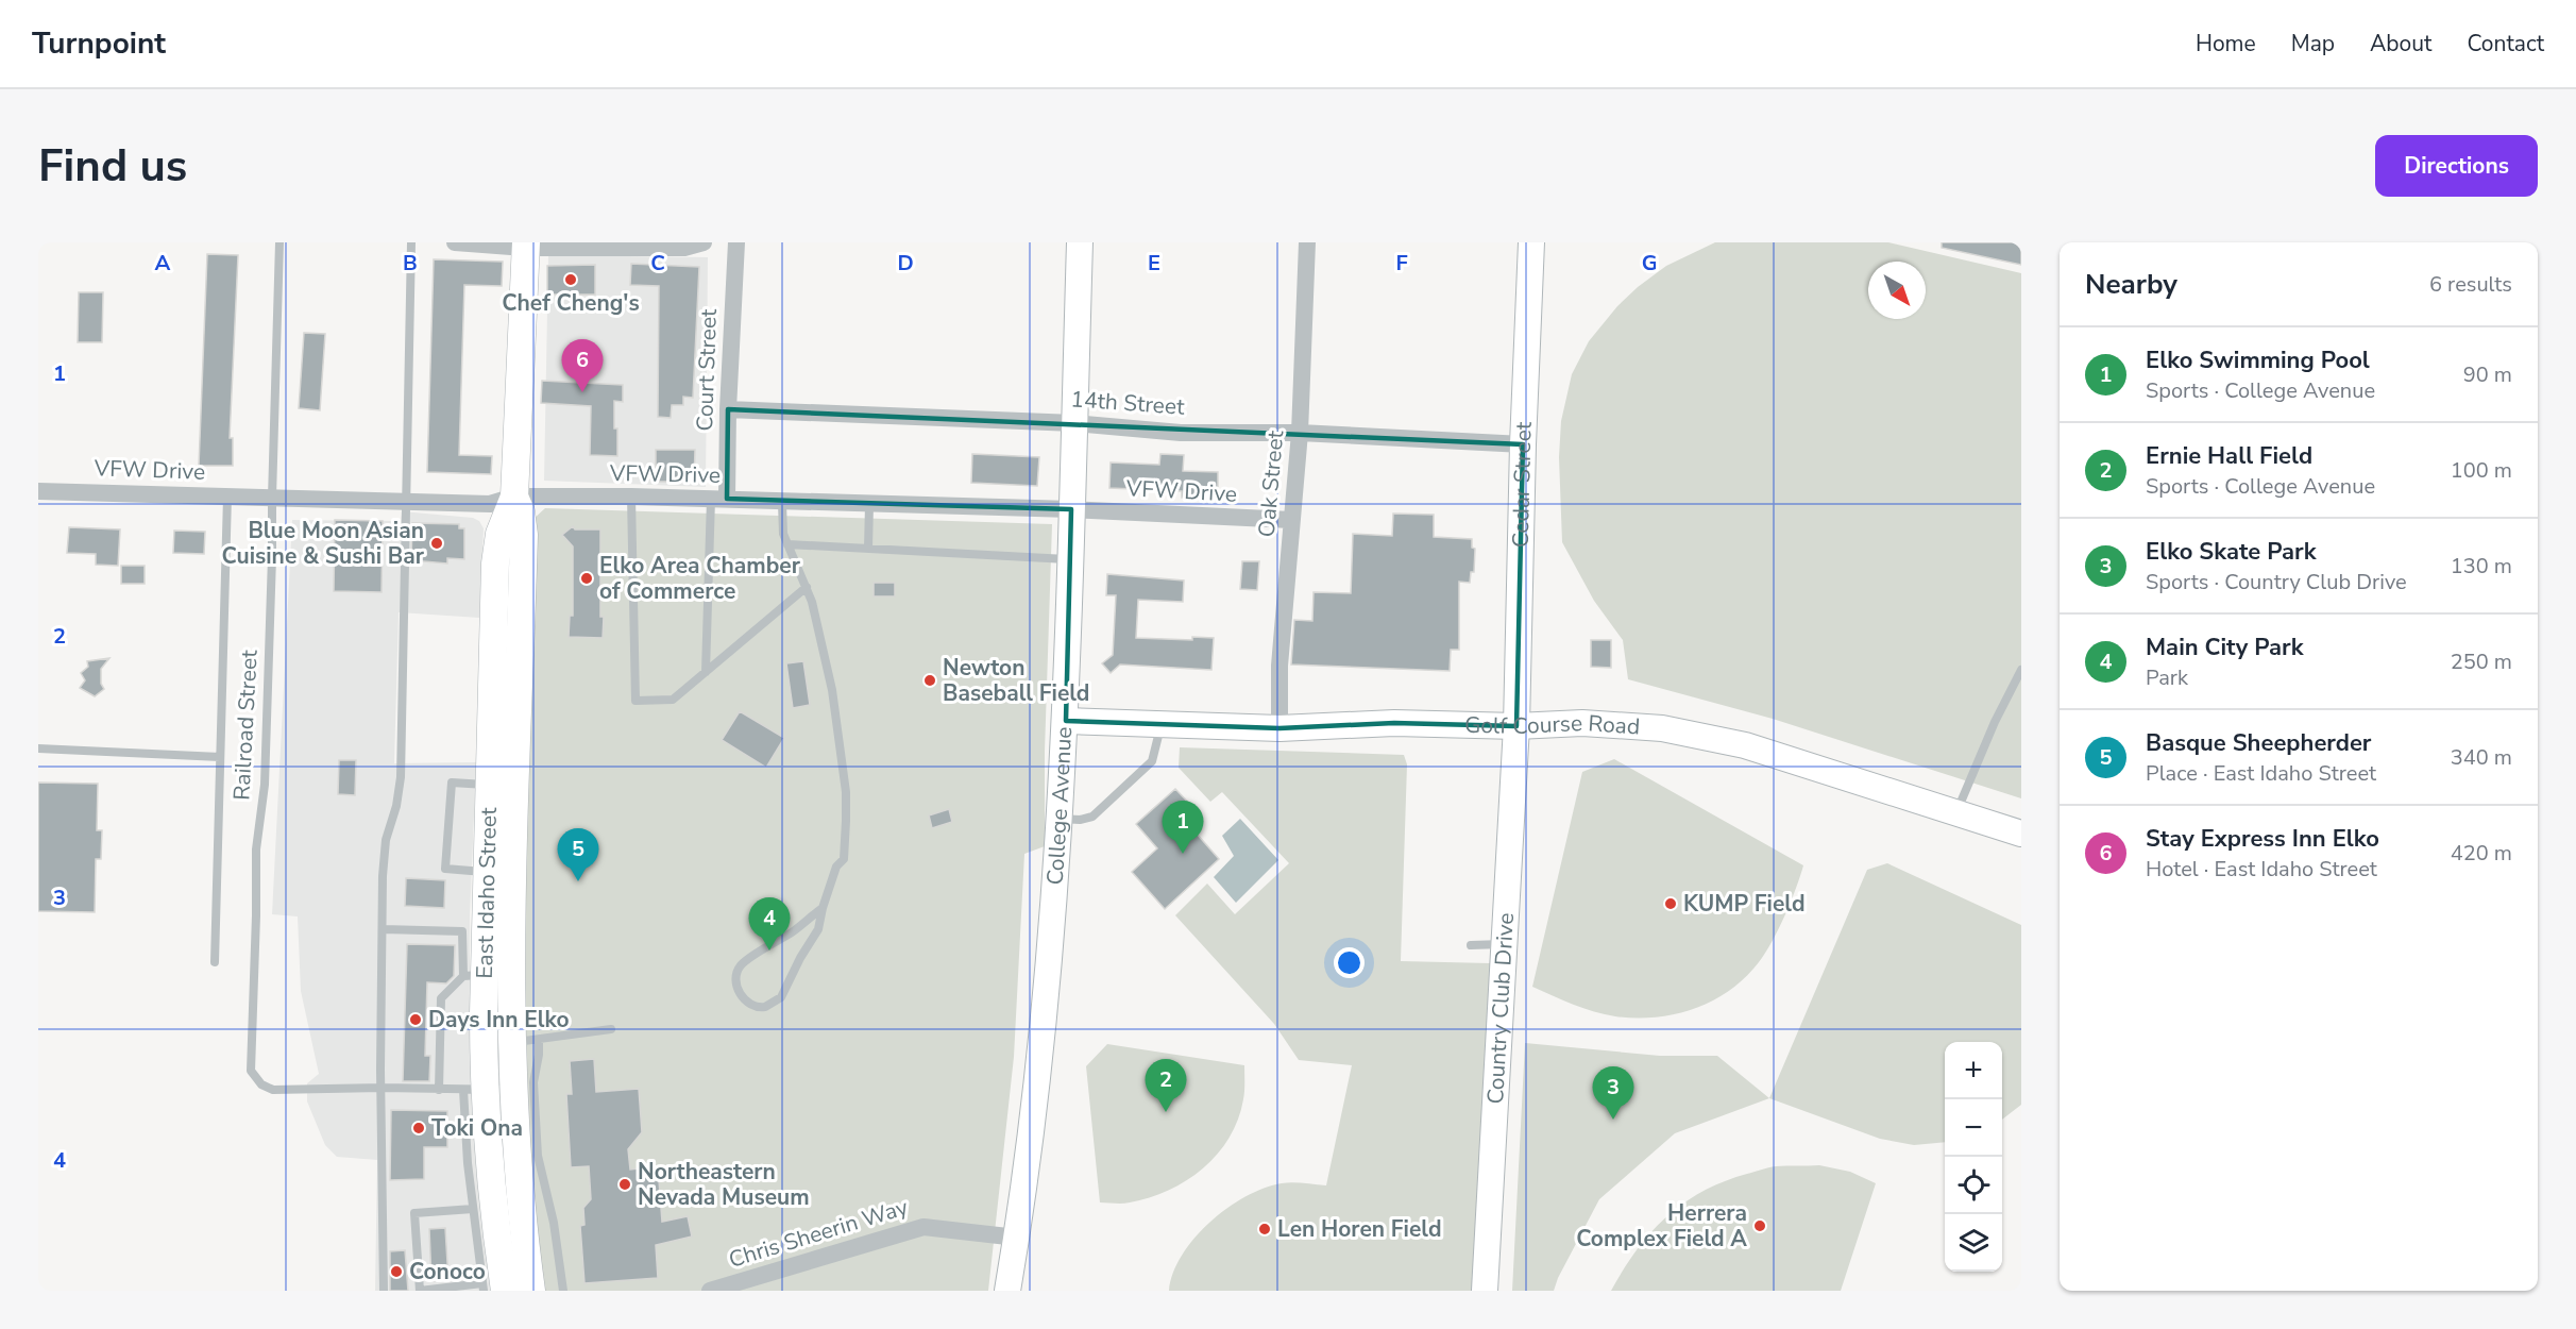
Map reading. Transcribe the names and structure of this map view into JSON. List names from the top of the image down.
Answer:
{
  "streets": {
    "main road": ["East Idaho Street"],
    "street": [
      "Court Street",
      "14th Street",
      "VFW Drive",
      "Oak Street",
      "Cedar Street",
      "Golf Course Road",
      "College Avenue",
      "Country Club Drive",
      "Chris Sheerin Way"
    ],
    "lane": ["Railroad Street"]
  },
  "crossings": [
    ["Court Street", "14th Street"],
    ["Court Street", "VFW Drive"],
    ["14th Street", "Oak Street"],
    ["14th Street", "Cedar Street"],
    ["14th Street", "College Avenue"],
    ["VFW Drive", "Oak Street"],
    ["VFW Drive", "Railroad Street"],
    ["VFW Drive", "College Avenue"],
    ["VFW Drive", "East Idaho Street"],
    ["Oak Street", "Golf Course Road"],
    ["Cedar Street", "Golf Course Road"],
    ["Cedar Street", "Country Club Drive"],
    ["Railroad Street", "East Idaho Street"],
    ["Golf Course Road", "College Avenue"],
    ["Golf Course Road", "Country Club Drive"],
    ["College Avenue", "Chris Sheerin Way"]
  ],
  "places": [
    "Chef Cheng's",
    "Blue Moon Asian Cuisine & Sushi Bar",
    "Elko Area Chamber of Commerce",
    "Newton Baseball Field",
    "KUMP Field",
    "Days Inn Elko",
    "Toki Ona",
    "Northeastern Nevada Museum",
    "Herrera Complex Field A",
    "Len Horen Field",
    "Conoco"
  ],
  "north": "bottom right",
  "page": {
    "header": "Turnpoint",
    "nav": [
      "Home",
      "Map",
      "About",
      "Contact"
    ],
    "buttons": "Directions",
    "title": "Find us",
    "heading": ["Nearby", "6 results"],
    "list": [
      {
        "mark": "1",
        "name": "Elko Swimming Pool",
        "note": "Sports · College Avenue",
        "value": "90 m"
      },
      {
        "mark": "2",
        "name": "Ernie Hall Field",
        "note": "Sports · College Avenue",
        "value": "100 m"
      },
      {
        "mark": "3",
        "name": "Elko Skate Park",
        "note": "Sports · Country Club Drive",
        "value": "130 m"
      },
      {
        "mark": "4",
        "name": "Main City Park",
        "note": "Park",
        "value": "250 m"
      },
      {
        "mark": "5",
        "name": "Basque Sheepherder",
        "note": "Place · East Idaho Street",
        "value": "340 m"
      },
      {
        "mark": "6",
        "name": "Stay Express Inn Elko",
        "note": "Hotel · East Idaho Street",
        "value": "420 m"
      }
    ],
    "pins": [
      "6",
      "1",
      "5",
      "4",
      "2",
      "3"
    ],
    "map_buttons": ["+", "−"]
  },
  "grid": {
    "columns": [
      "A",
      "B",
      "C",
      "D",
      "E",
      "F",
      "G"
    ],
    "rows": [
      "1",
      "2",
      "3",
      "4"
    ]
  }
}
